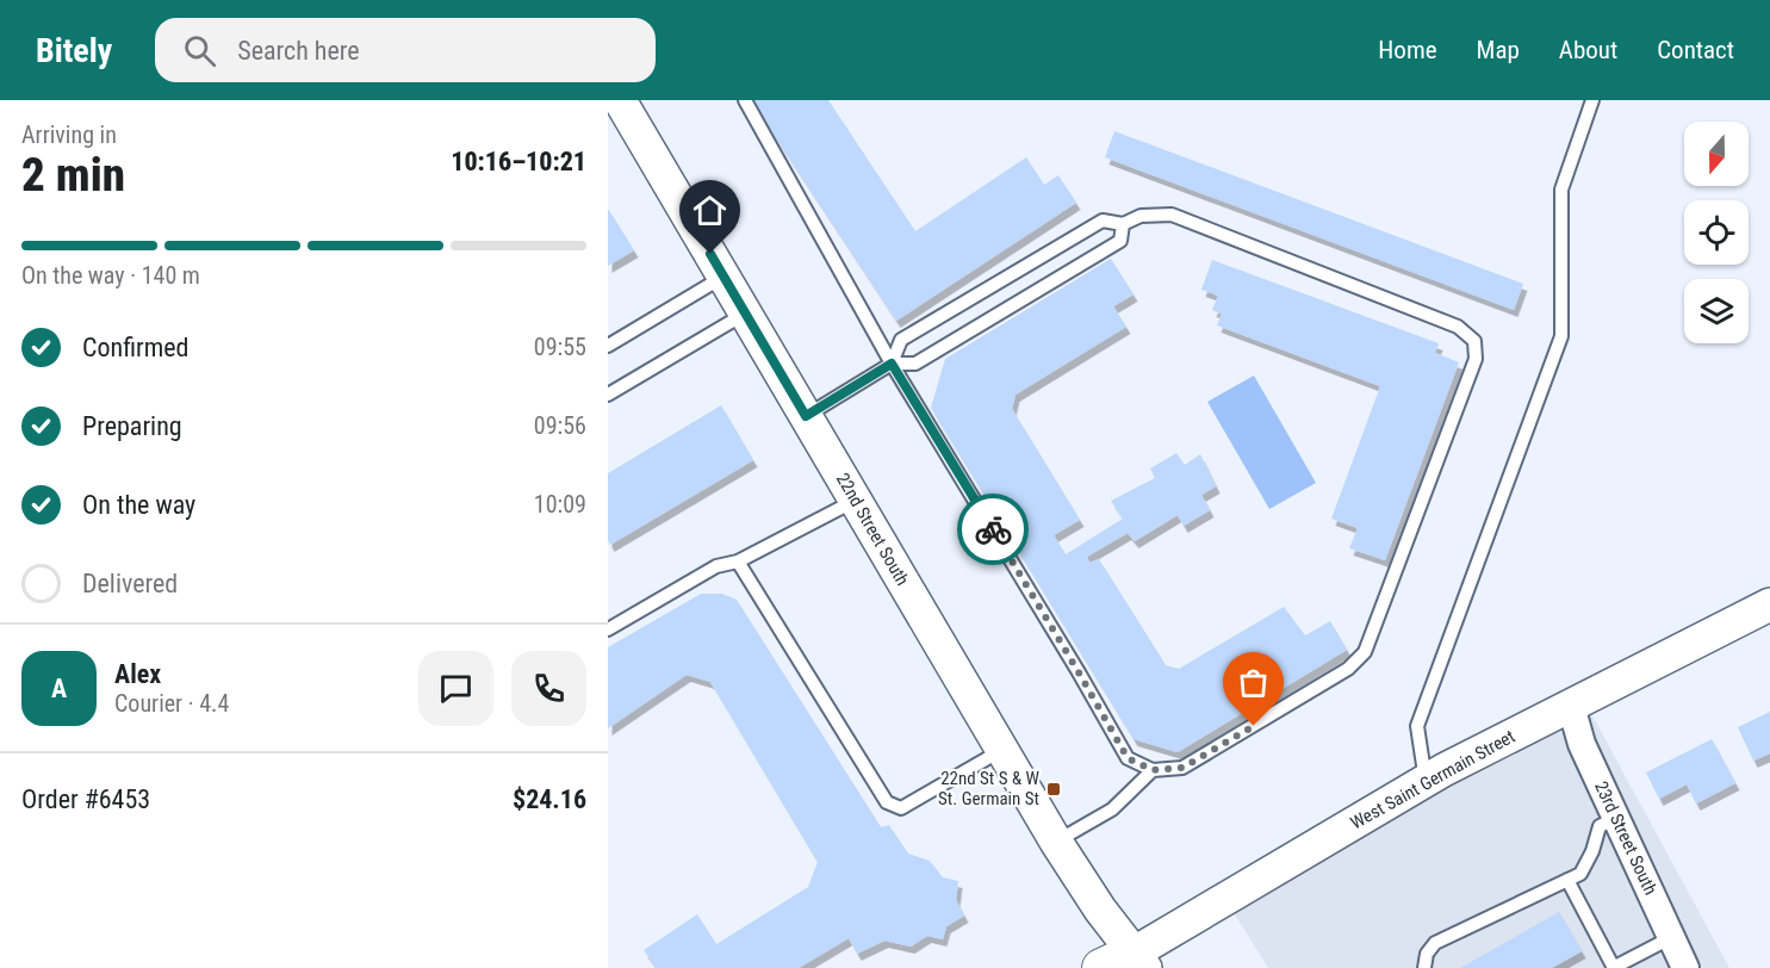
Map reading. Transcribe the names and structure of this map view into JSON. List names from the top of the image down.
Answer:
{
  "streets": {
    "main road": ["West Saint Germain Street"],
    "street": ["22nd Street South", "23rd Street South"]
  },
  "crossings": [
    ["22nd Street South", "West Saint Germain Street"],
    ["West Saint Germain Street", "23rd Street South"]
  ],
  "places": {
    "transit": ["22nd St S & W St. Germain St"]
  },
  "north": "bottom",
  "page": {
    "header": "Bitely",
    "search": "Search here",
    "nav": [
      "Home",
      "Map",
      "About",
      "Contact"
    ],
    "heading": ["2 min", "Arriving in", "10:16–10:21"],
    "panel": [
      "Alex",
      "Courier · 4.4",
      "Order #6453",
      "$24.16"
    ],
    "bar": "On the way · 140 m",
    "list": [
      ["Confirmed", "09:55"],
      ["Preparing", "09:56"],
      ["On the way", "10:09"],
      "Delivered"
    ],
    "round": "A"
  }
}
